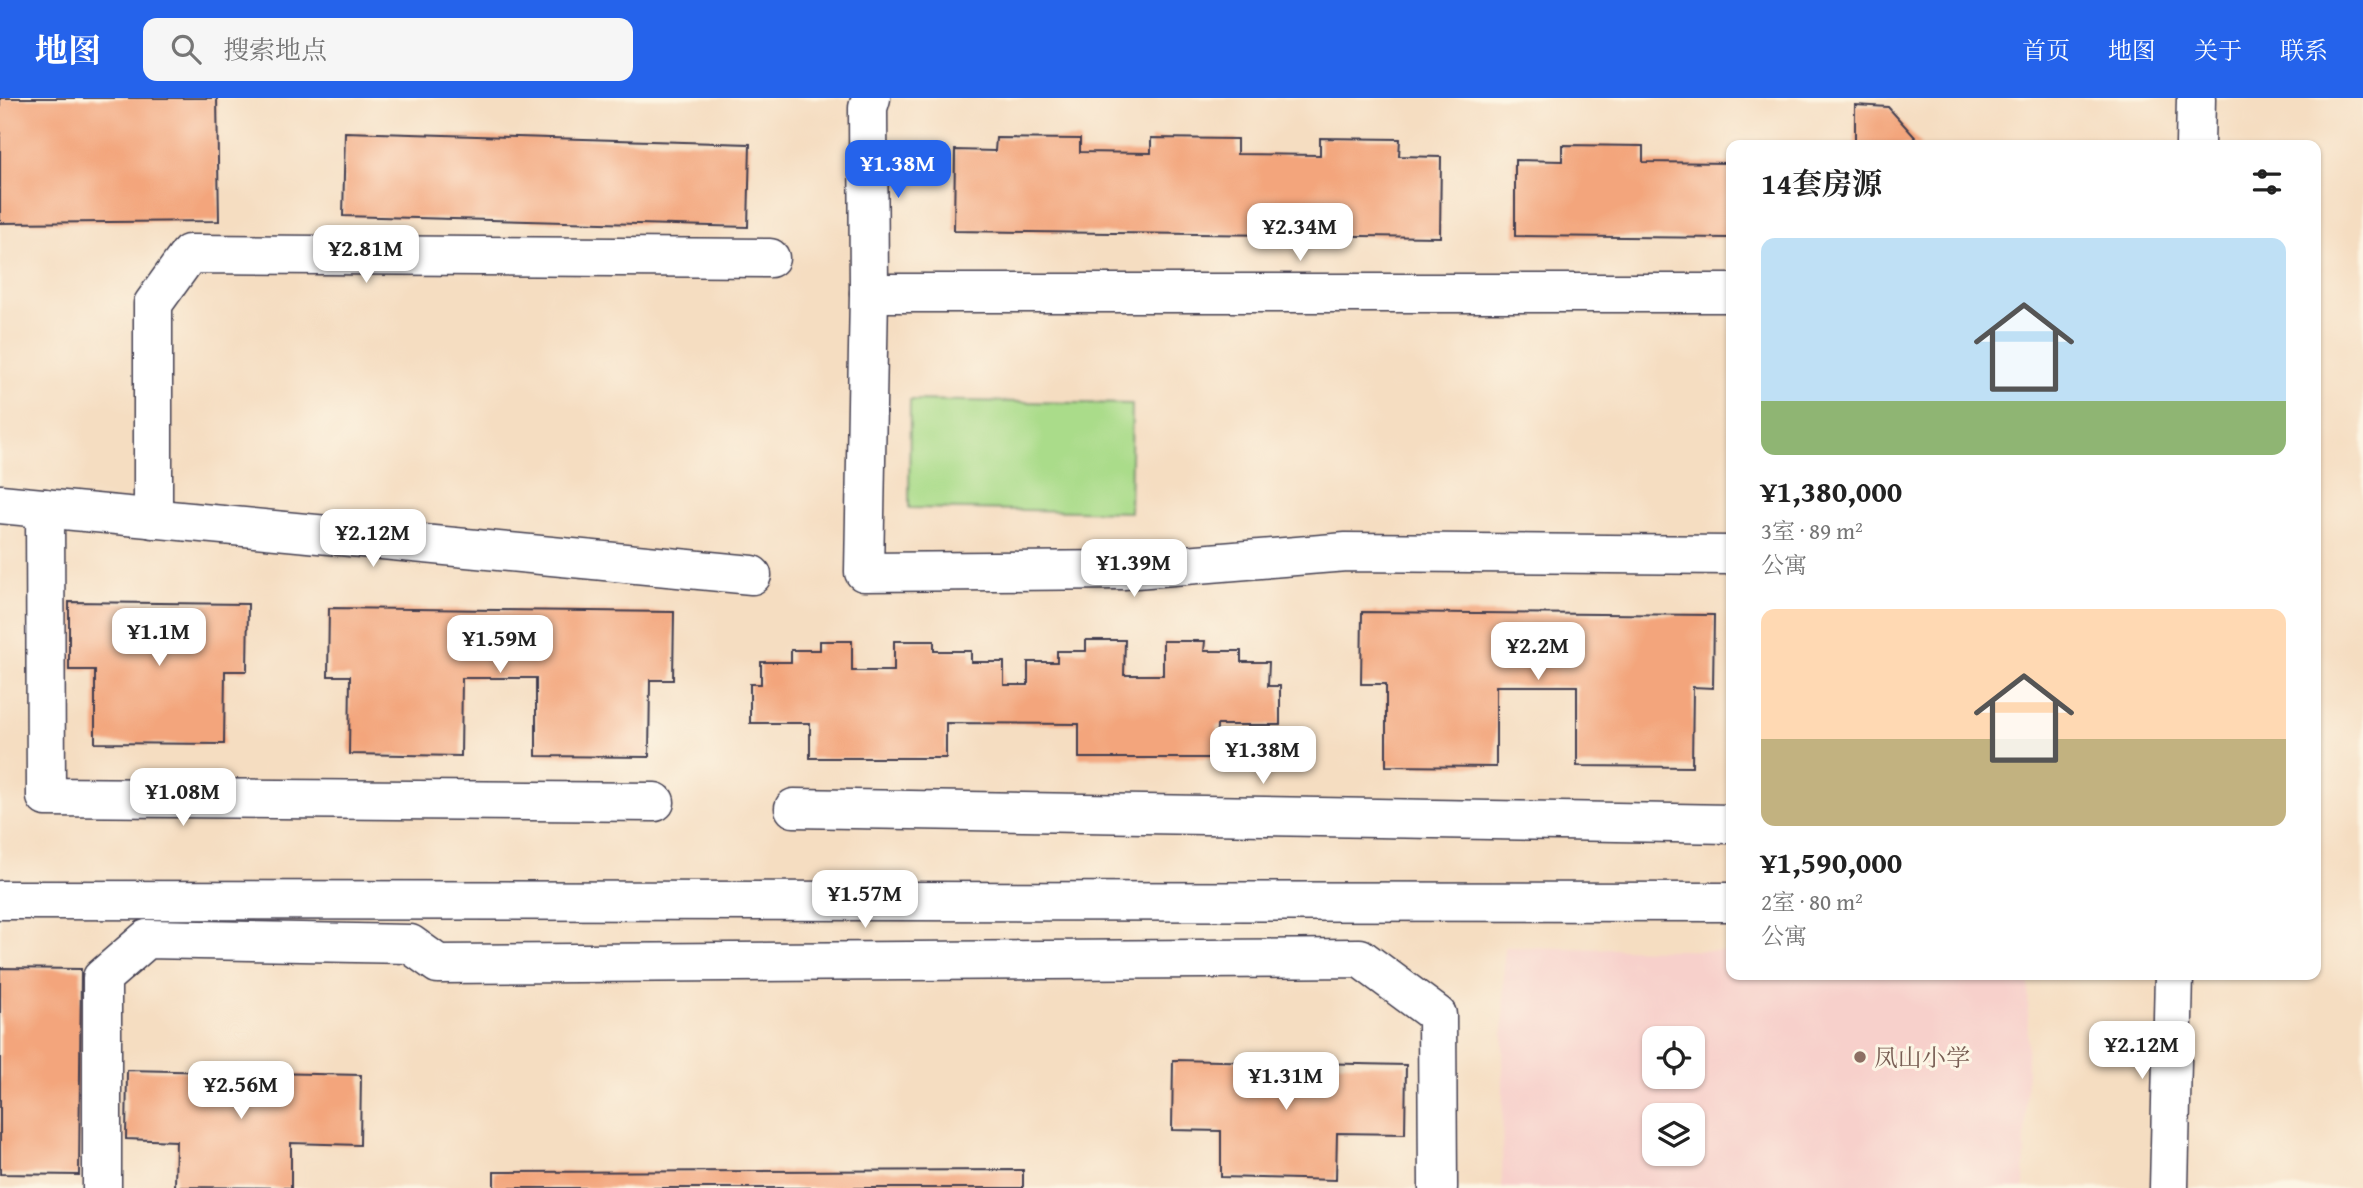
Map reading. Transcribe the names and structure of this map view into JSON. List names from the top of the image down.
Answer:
{
  "places": ["凤山小学"],
  "page": {
    "header": "地图",
    "search": "搜索地点",
    "nav": [
      "首页",
      "地图",
      "关于",
      "联系"
    ],
    "price": [
      "¥1.38M",
      "¥2.34M",
      "¥2.81M",
      "¥2.12M",
      "¥1.39M",
      "¥1.1M",
      "¥1.59M",
      "¥2.2M",
      "¥1.38M",
      "¥1.08M",
      "¥1.57M",
      "¥2.12M",
      "¥1.31M",
      "¥2.56M"
    ],
    "heading": "14套房源",
    "list": [
      {
        "name": "¥1,380,000",
        "note": "3室 · 89 m² · 公寓"
      },
      {
        "name": "¥1,590,000",
        "note": "2室 · 80 m² · 公寓"
      }
    ]
  }
}
